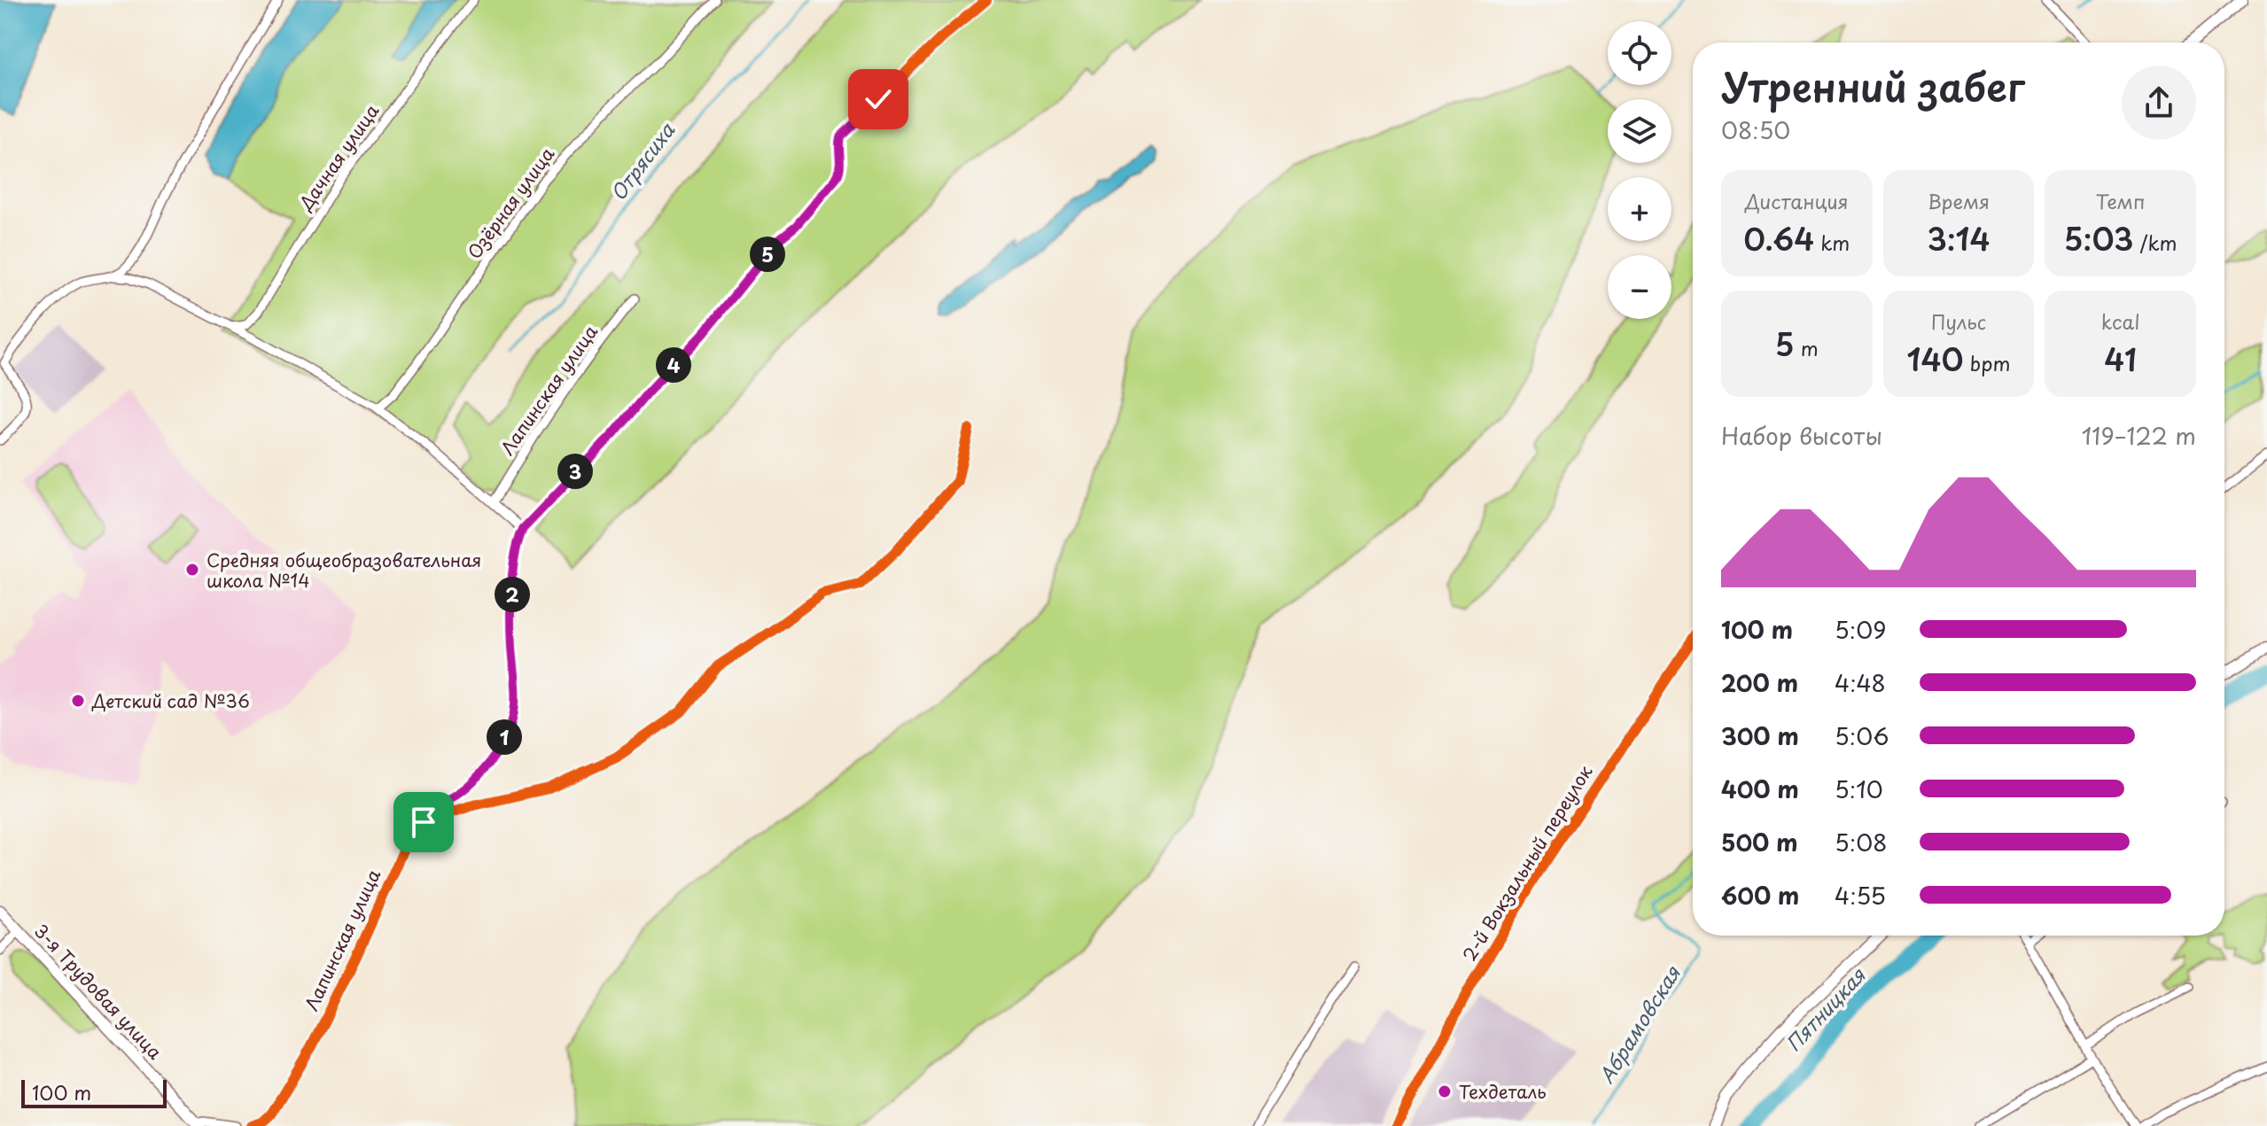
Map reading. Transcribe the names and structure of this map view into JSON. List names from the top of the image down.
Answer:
{
  "streets": {
    "street": [
      "Дачная улица",
      "Озёрная улица",
      "Лапинская улица",
      "2-й Вокзальный переулок",
      "3-я Трудовая улица"
    ]
  },
  "water": ["Отрясиха", "Пятницкая", "Абрамовская"],
  "places": ["Средняя общеобразовательная школа №14", "Детский сад №36", "Техдеталь"],
  "scale_bar": "100 m",
  "page": {
    "map_buttons": ["+", "−"],
    "heading": ["Утренний забег", "08:50"],
    "stats": [
      ["Дистанция", "0.64 km"],
      ["Время", "3:14"],
      ["Темп", "5:03 /km"],
      ["5 m"],
      ["Пульс", "140 bpm"],
      ["kcal", "41"]
    ],
    "pins": [
      "5",
      "4",
      "3",
      "2",
      "1"
    ],
    "chart": ["Набор высоты", "119–122 m"],
    "list": [
      {
        "name": "100 m",
        "note": "5:09"
      },
      {
        "name": "200 m",
        "note": "4:48"
      },
      {
        "name": "300 m",
        "note": "5:06"
      },
      {
        "name": "400 m",
        "note": "5:10"
      },
      {
        "name": "500 m",
        "note": "5:08"
      },
      {
        "name": "600 m",
        "note": "4:55"
      }
    ],
    "scale": "100 m"
  }
}
